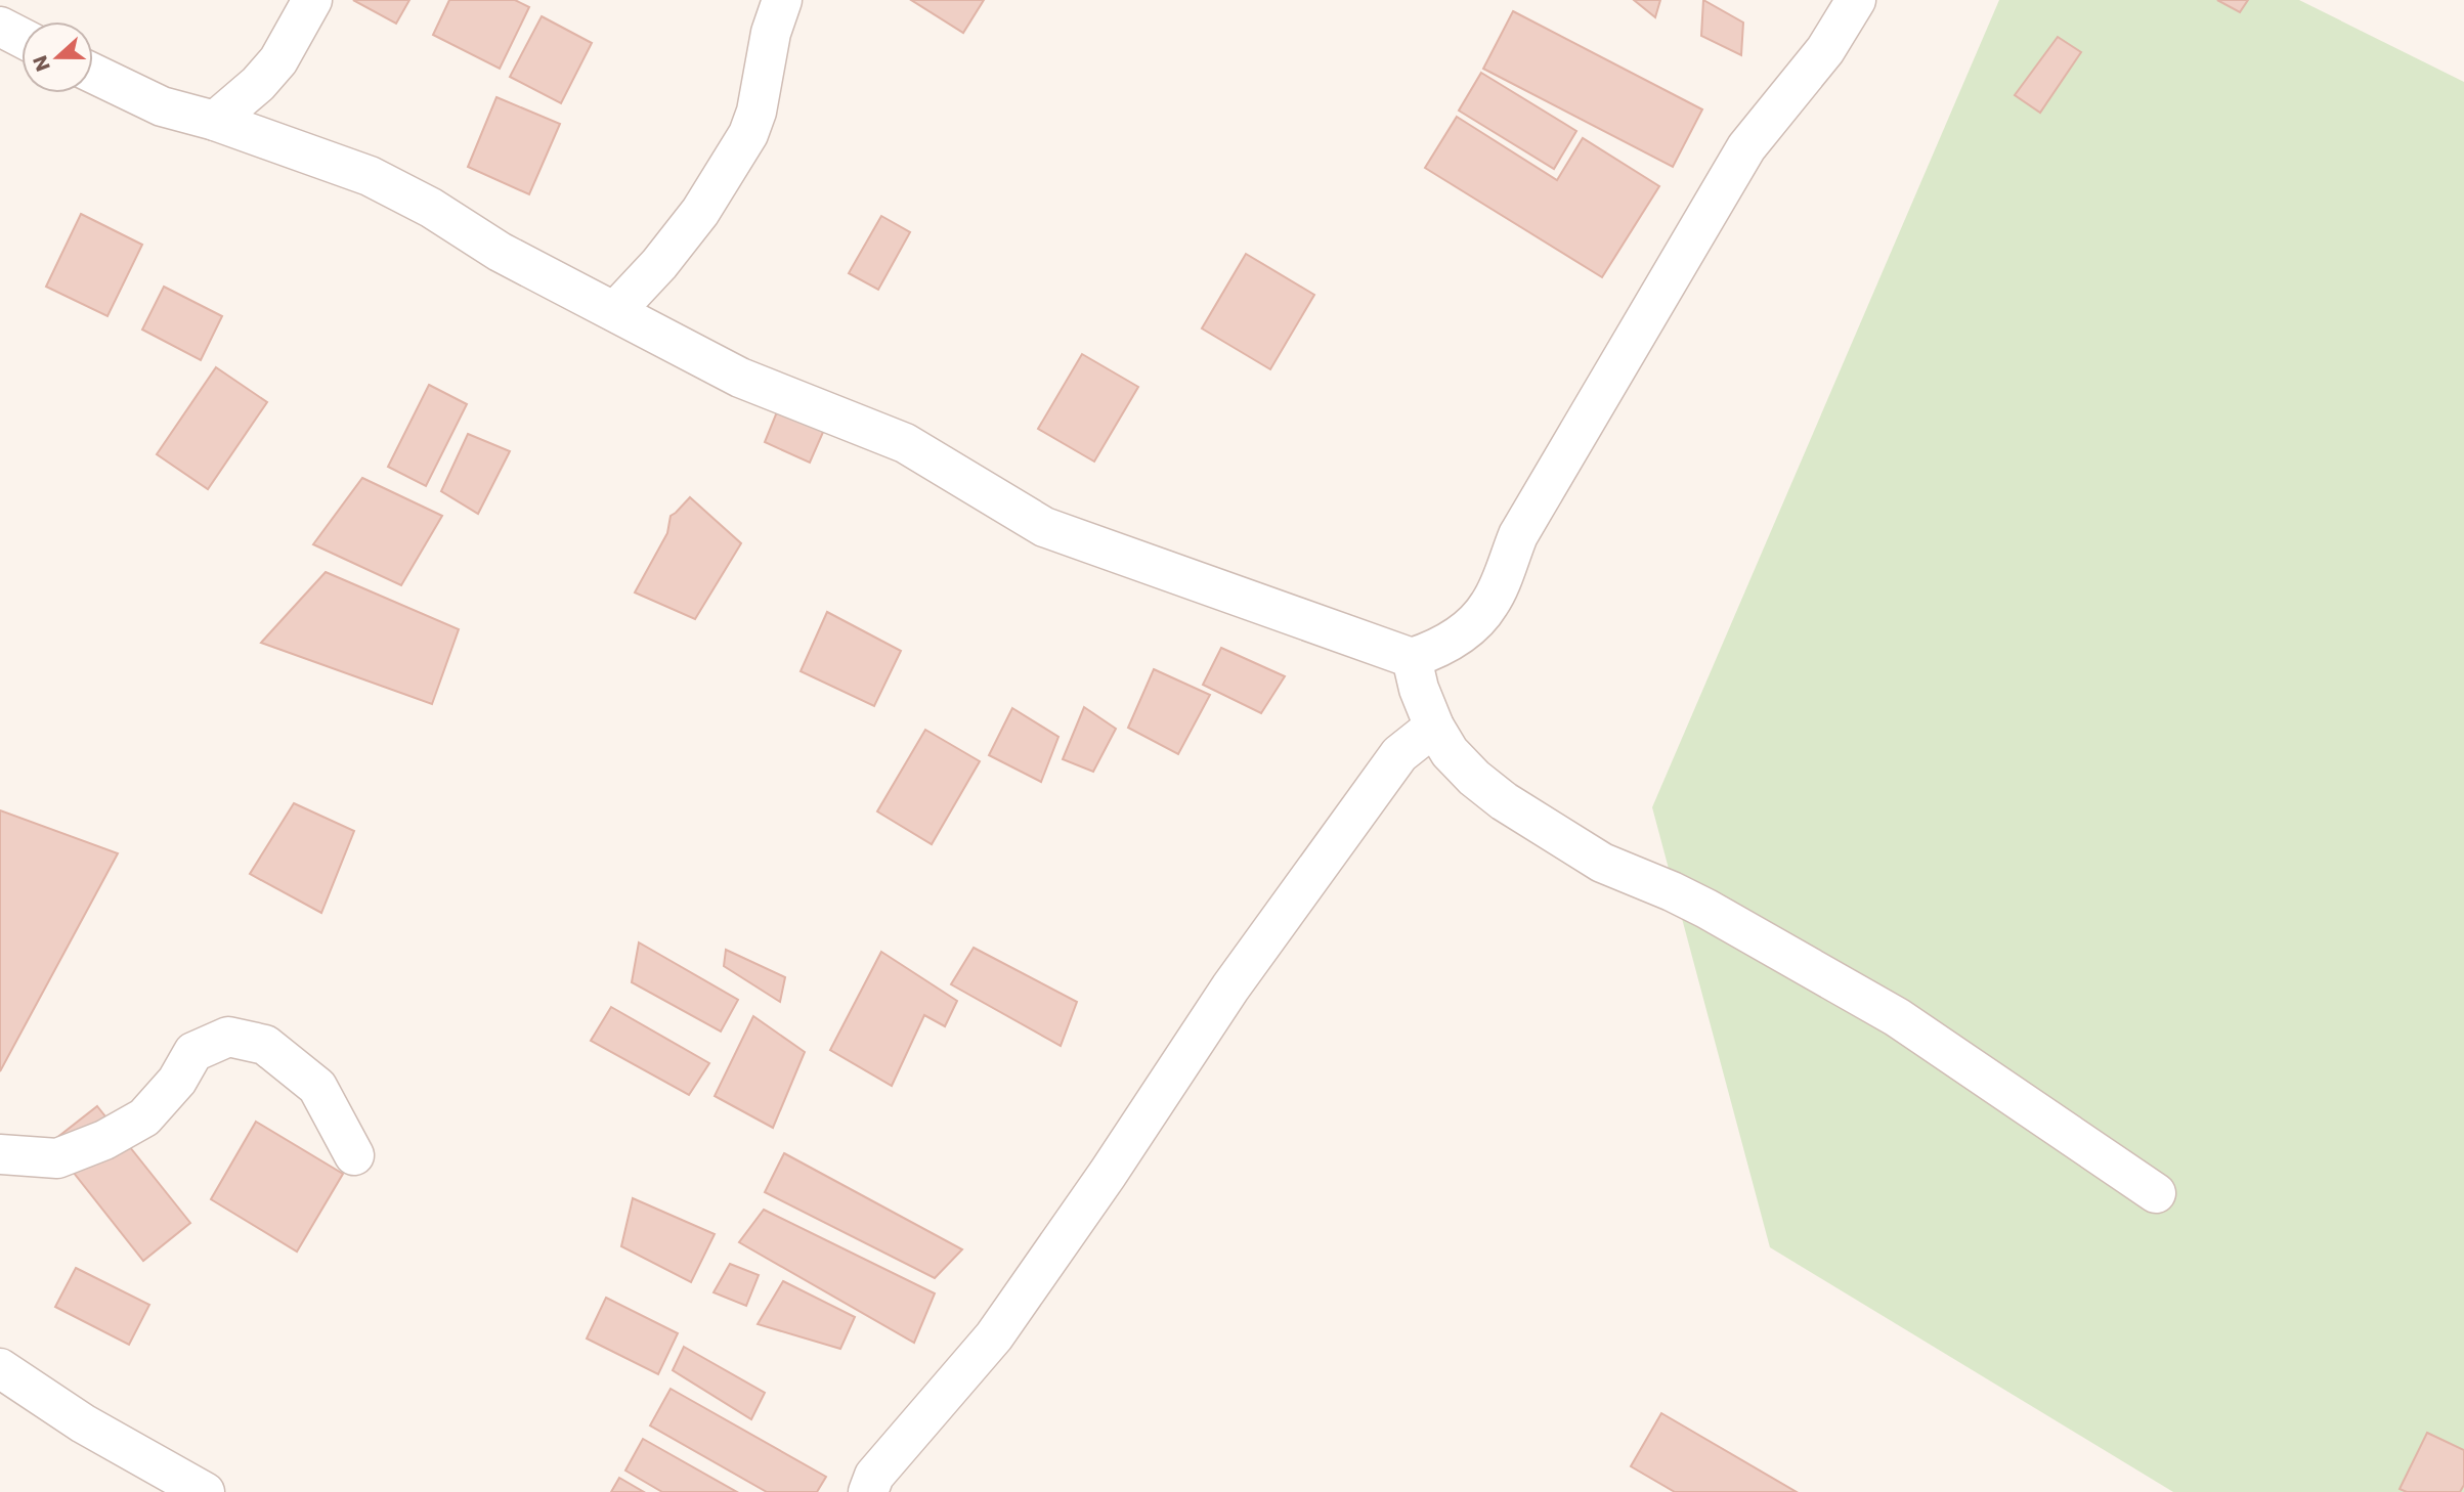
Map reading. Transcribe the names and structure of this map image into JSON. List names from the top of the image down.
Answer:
{
  "north": "left"
}
